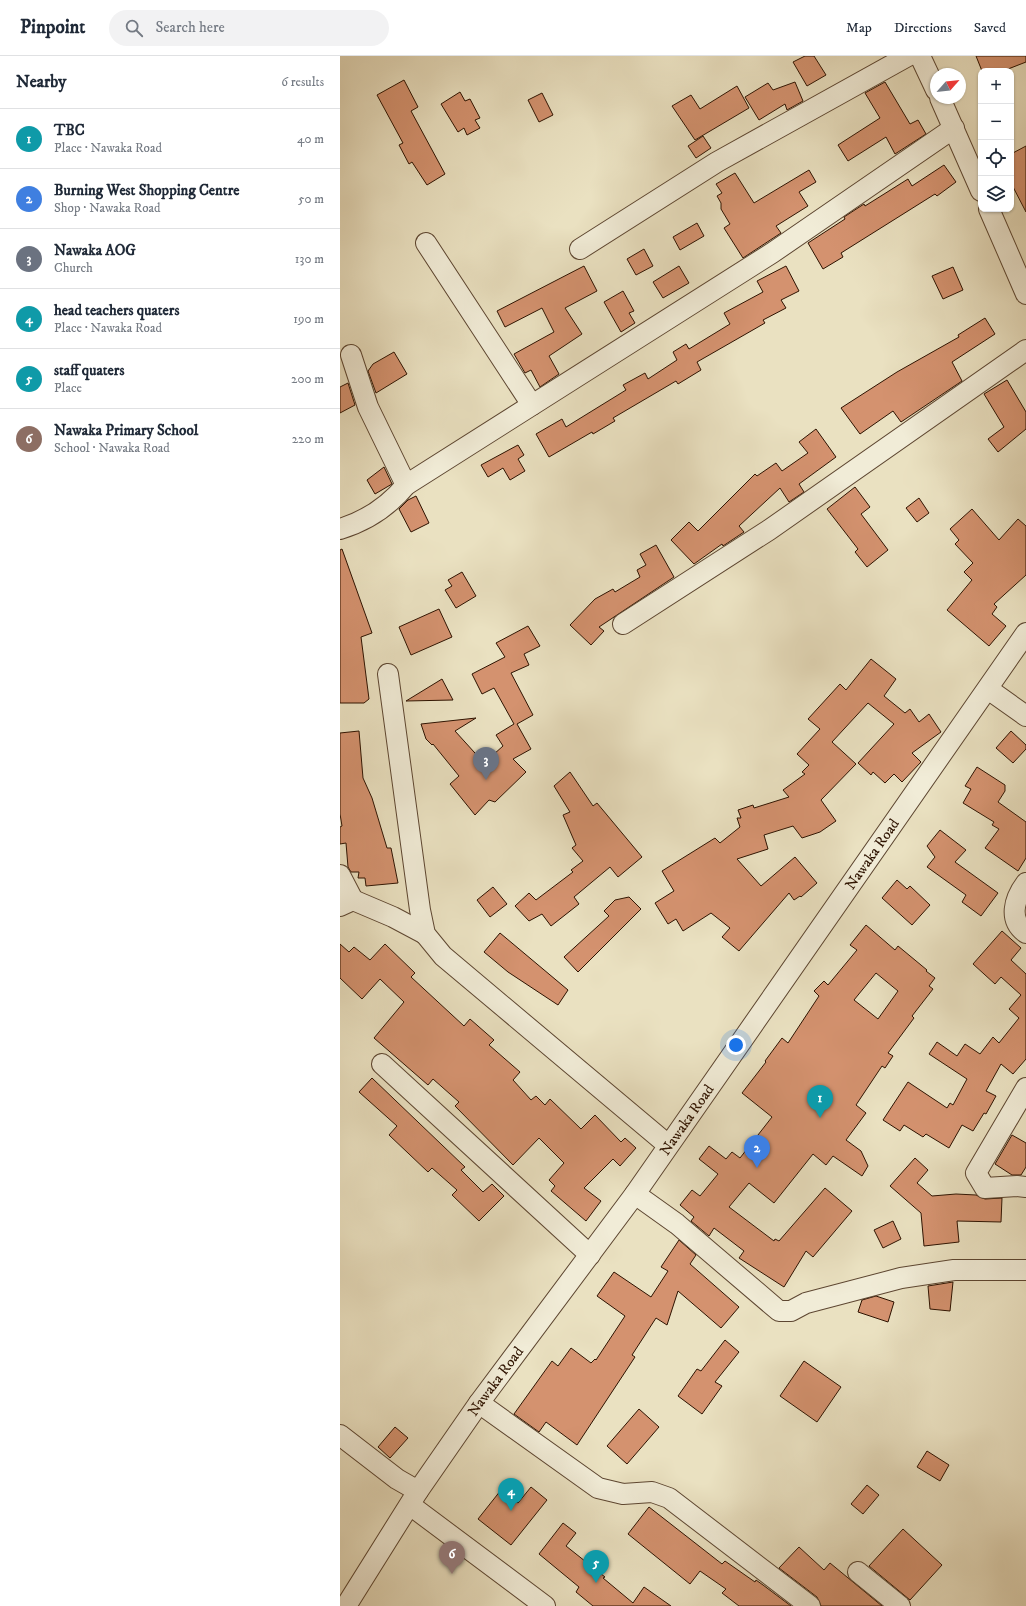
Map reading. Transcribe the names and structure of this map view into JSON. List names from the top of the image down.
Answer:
{
  "streets": {
    "street": ["Nawaka Road"]
  },
  "north": "top right",
  "page": {
    "header": "Pinpoint",
    "search": "Search here",
    "nav": ["Map", "Directions", "Saved"],
    "heading": ["Nearby", "6 results"],
    "map_buttons": ["+", "−"],
    "list": [
      {
        "mark": "1",
        "name": "TBC",
        "note": "Place · Nawaka Road",
        "value": "40 m"
      },
      {
        "mark": "2",
        "name": "Burning West Shopping Centre",
        "note": "Shop · Nawaka Road",
        "value": "50 m"
      },
      {
        "mark": "3",
        "name": "Nawaka AOG",
        "note": "Church",
        "value": "130 m"
      },
      {
        "mark": "4",
        "name": "head teachers quaters",
        "note": "Place · Nawaka Road",
        "value": "190 m"
      },
      {
        "mark": "5",
        "name": "staff quaters",
        "note": "Place",
        "value": "200 m"
      },
      {
        "mark": "6",
        "name": "Nawaka Primary School",
        "note": "School · Nawaka Road",
        "value": "220 m"
      }
    ],
    "pins": [
      "3",
      "1",
      "2",
      "4",
      "6",
      "5"
    ]
  }
}
